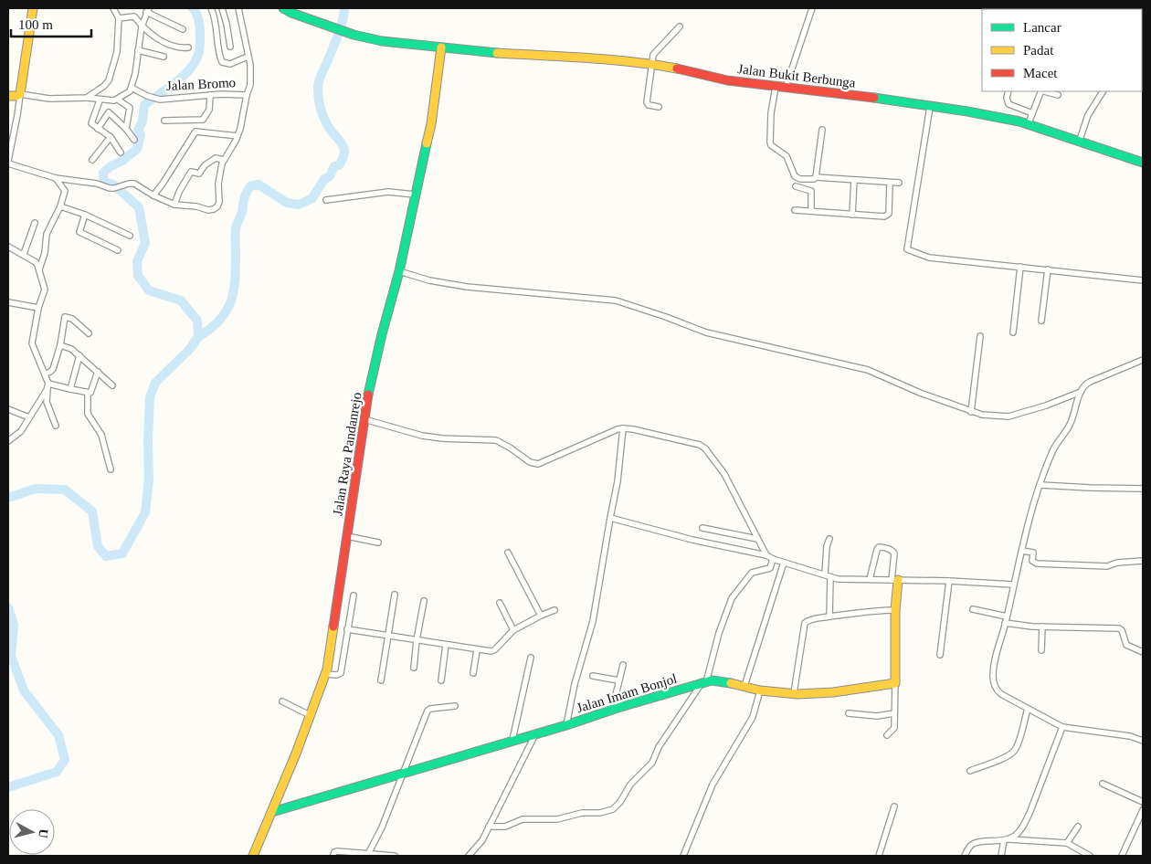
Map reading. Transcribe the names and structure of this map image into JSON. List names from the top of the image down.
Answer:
{
  "streets": {
    "main road": ["Jalan Bukit Berbunga", "Jalan Raya Pandanrejo", "Jalan Imam Bonjol"],
    "street": ["Jalan Bromo"]
  },
  "crossings": [
    ["Jalan Bukit Berbunga", "Jalan Raya Pandanrejo"],
    ["Jalan Raya Pandanrejo", "Jalan Imam Bonjol"]
  ],
  "legend": ["Lancar", "Padat", "Macet"],
  "scale_bar": "100 m",
  "north": "right"
}
